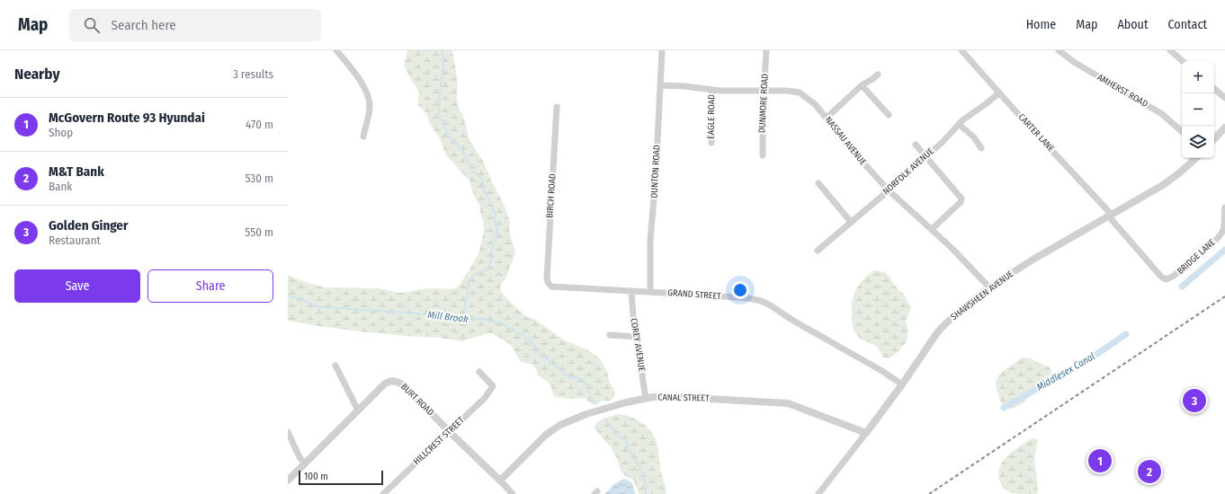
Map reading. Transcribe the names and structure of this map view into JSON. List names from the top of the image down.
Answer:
{
  "streets": {
    "street": [
      "AMHERST ROAD",
      "DUNMORE ROAD",
      "EAGLE ROAD",
      "CARTER LANE",
      "NASSAU AVENUE",
      "DUNTON ROAD",
      "NORFOLK AVENUE",
      "BIRCH ROAD",
      "BRIDGE LANE",
      "GRAND STREET",
      "SHAWSHEEN AVENUE",
      "COREY AVENUE",
      "CANAL STREET",
      "BURT ROAD",
      "HILLCREST STREET"
    ]
  },
  "crossings": [
    ["DUNMORE ROAD", "NASSAU AVENUE"],
    ["EAGLE ROAD", "NASSAU AVENUE"],
    ["CARTER LANE", "NORFOLK AVENUE"],
    ["CARTER LANE", "BRIDGE LANE"],
    ["CARTER LANE", "SHAWSHEEN AVENUE"],
    ["NASSAU AVENUE", "DUNTON ROAD"],
    ["NASSAU AVENUE", "NORFOLK AVENUE"],
    ["NASSAU AVENUE", "SHAWSHEEN AVENUE"],
    ["DUNTON ROAD", "GRAND STREET"],
    ["BIRCH ROAD", "GRAND STREET"],
    ["BRIDGE LANE", "SHAWSHEEN AVENUE"],
    ["GRAND STREET", "SHAWSHEEN AVENUE"],
    ["GRAND STREET", "COREY AVENUE"],
    ["SHAWSHEEN AVENUE", "CANAL STREET"],
    ["COREY AVENUE", "CANAL STREET"],
    ["CANAL STREET", "BURT ROAD"],
    ["BURT ROAD", "HILLCREST STREET"]
  ],
  "water": ["Mill Brook", "Middlesex Canal"],
  "scale_bar": "100 m",
  "page": {
    "header": "Map",
    "search": "Search here",
    "nav": [
      "Home",
      "Map",
      "About",
      "Contact"
    ],
    "heading": ["Nearby", "3 results"],
    "map_buttons": ["+", "−"],
    "list": [
      {
        "mark": "1",
        "name": "McGovern Route 93 Hyundai",
        "note": "Shop",
        "value": "470 m"
      },
      {
        "mark": "2",
        "name": "M&T Bank",
        "note": "Bank",
        "value": "530 m"
      },
      {
        "mark": "3",
        "name": "Golden Ginger",
        "note": "Restaurant",
        "value": "550 m"
      }
    ],
    "buttons": ["Save", "Share"],
    "pins": ["3", "1", "2"],
    "scale": "100 m"
  }
}
